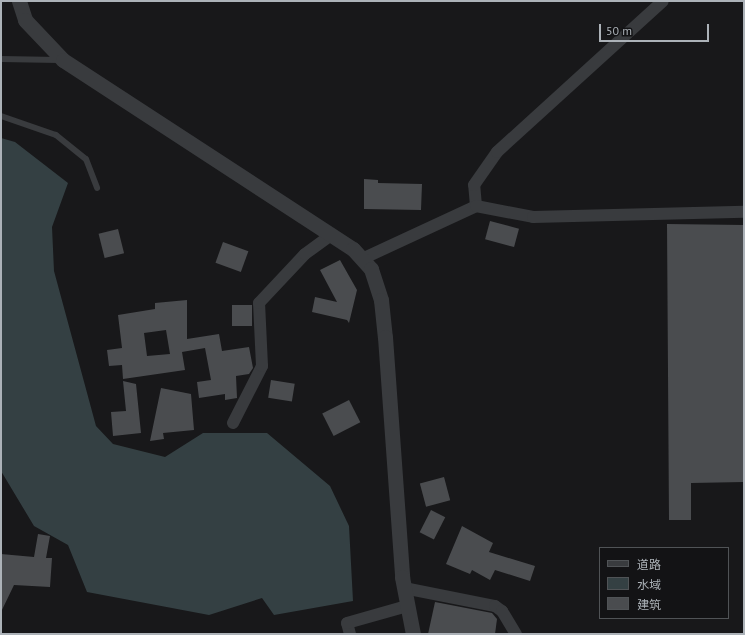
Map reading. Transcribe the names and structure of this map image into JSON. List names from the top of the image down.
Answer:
{
  "legend": ["道路", "水域", "建筑"],
  "scale_bar": "50 m"
}
